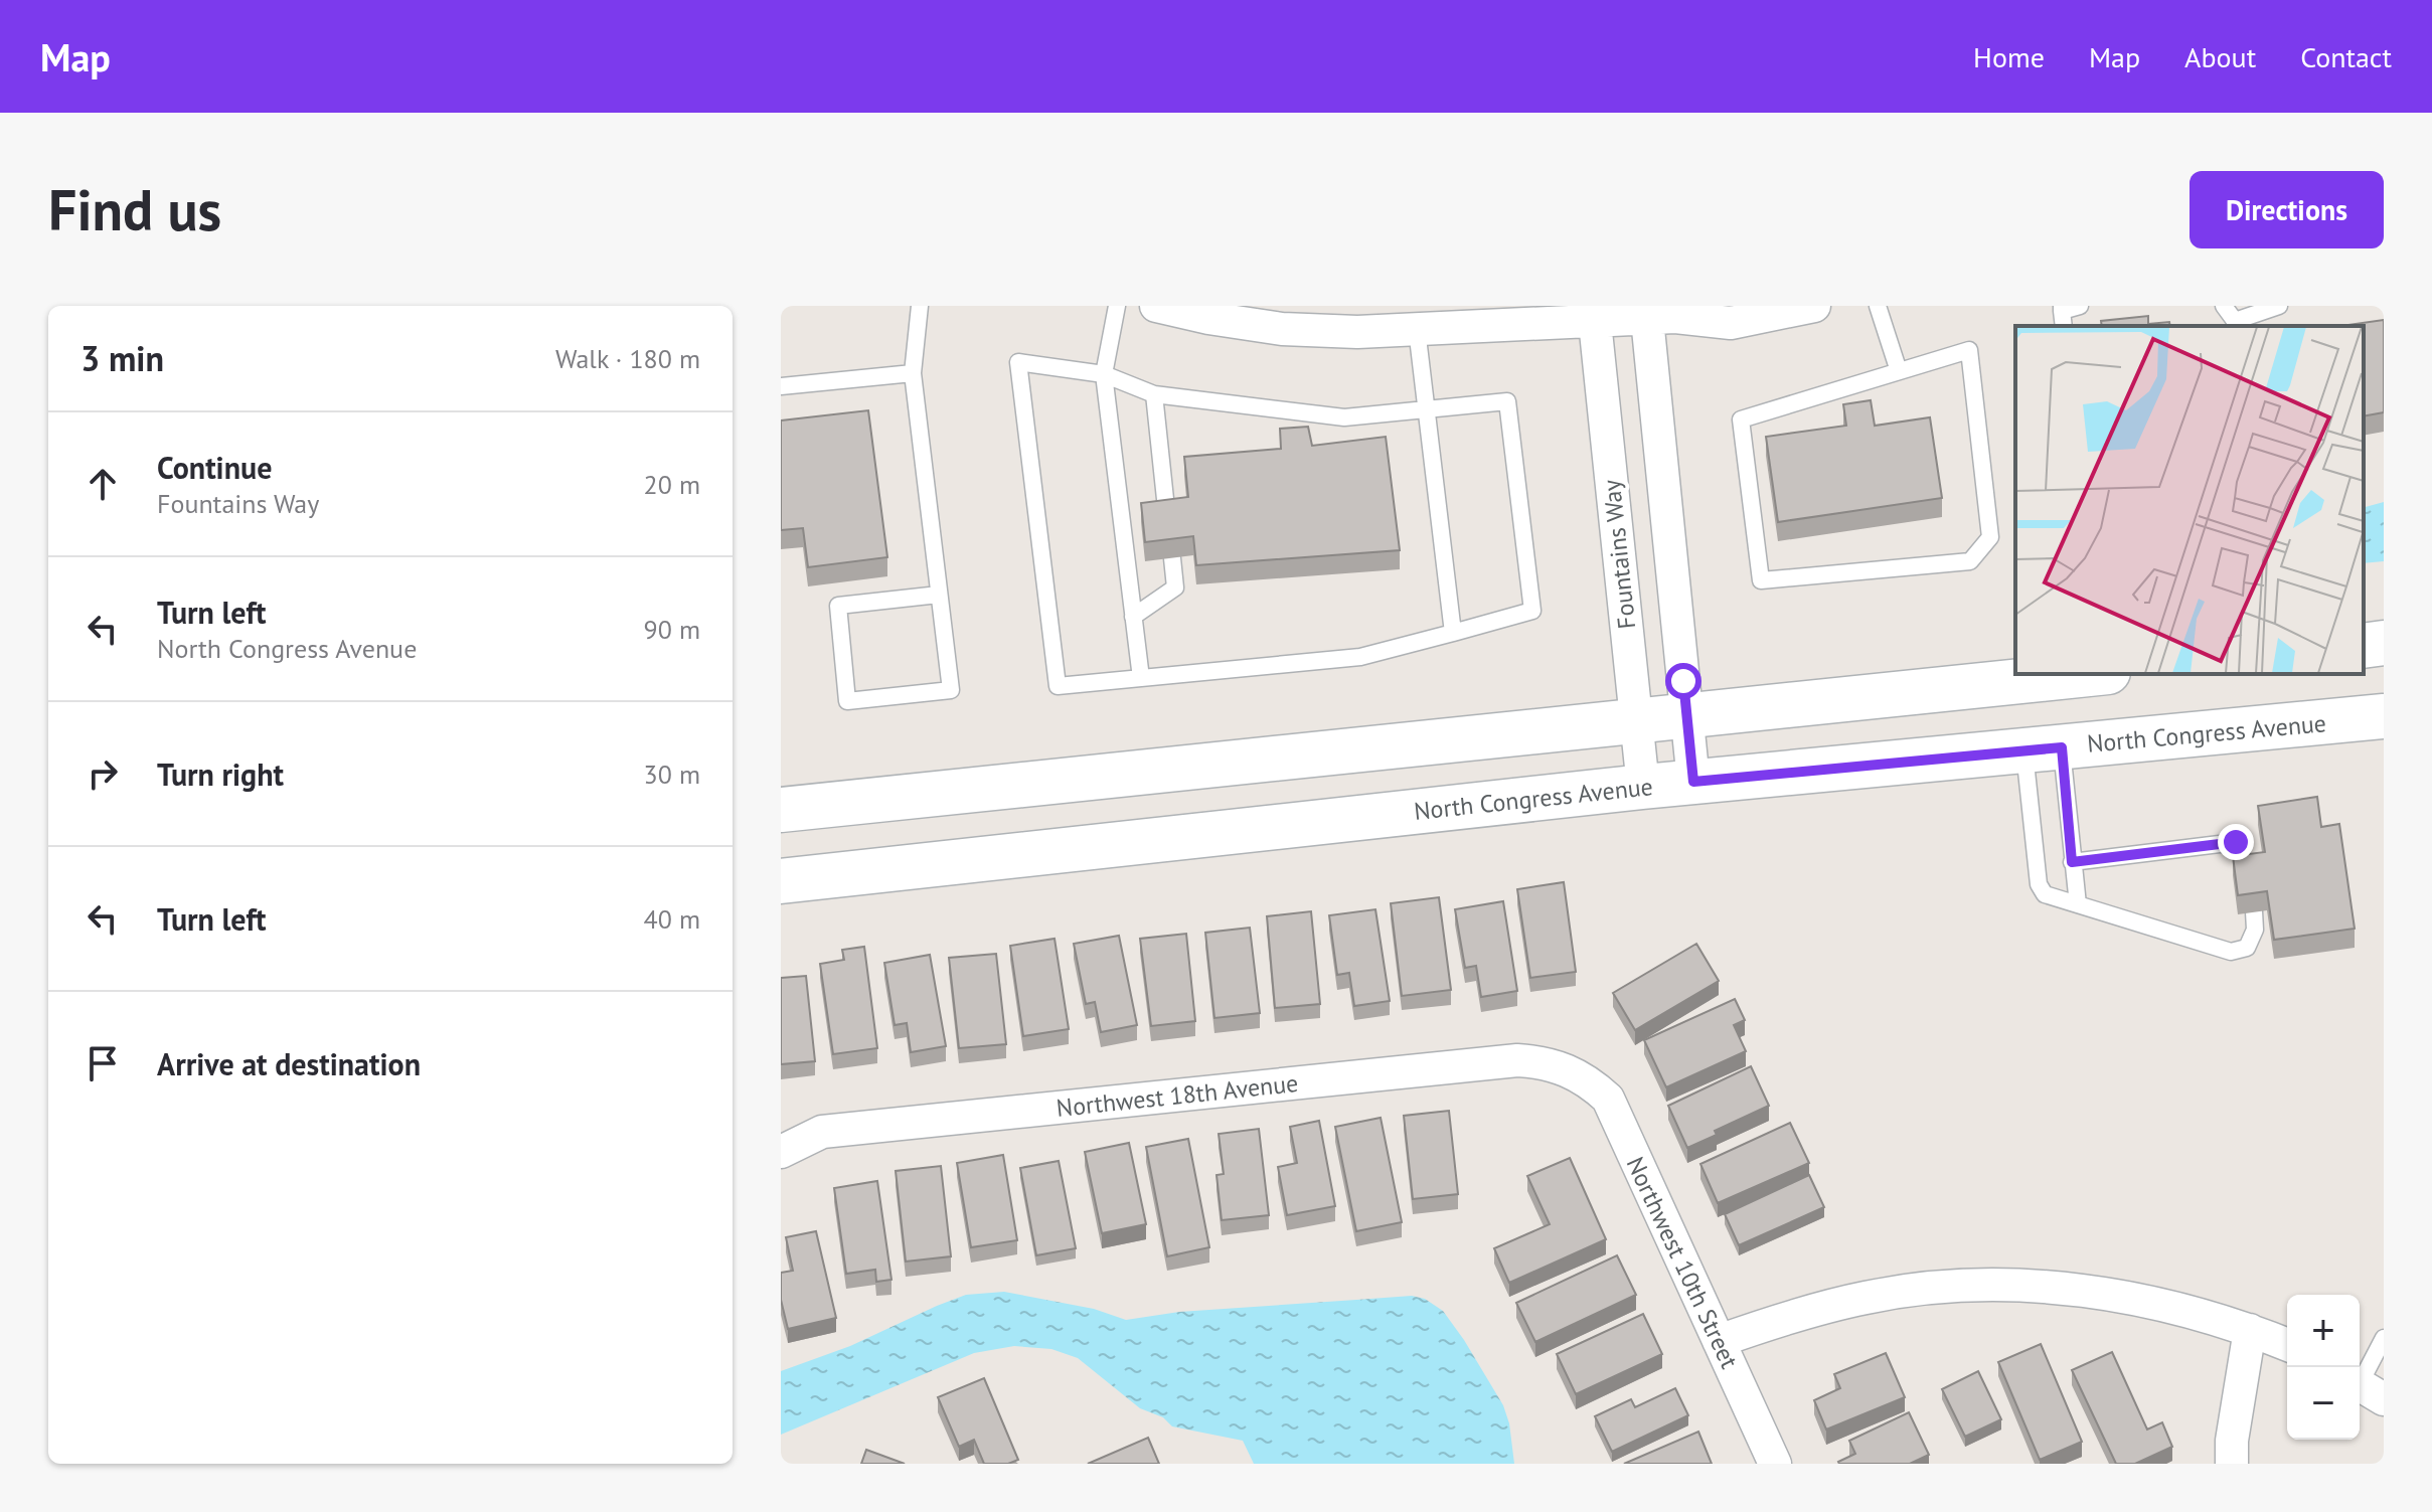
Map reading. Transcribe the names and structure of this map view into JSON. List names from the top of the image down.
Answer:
{
  "streets": {
    "main road": ["North Congress Avenue"],
    "street": ["Fountains Way", "Northwest 18th Avenue", "Northwest 10th Street"]
  },
  "crossings": [
    ["Fountains Way", "North Congress Avenue"],
    ["Northwest 18th Avenue", "Northwest 10th Street"]
  ],
  "page": {
    "header": "Map",
    "nav": [
      "Home",
      "Map",
      "About",
      "Contact"
    ],
    "buttons": "Directions",
    "title": "Find us",
    "heading": ["3 min", "Walk · 180 m"],
    "list": [
      ["Continue", "Fountains Way", "20 m"],
      ["Turn left", "North Congress Avenue", "90 m"],
      ["Turn right", "30 m"],
      ["Turn left", "40 m"],
      "Arrive at destination"
    ],
    "map_buttons": ["+", "−"]
  }
}
